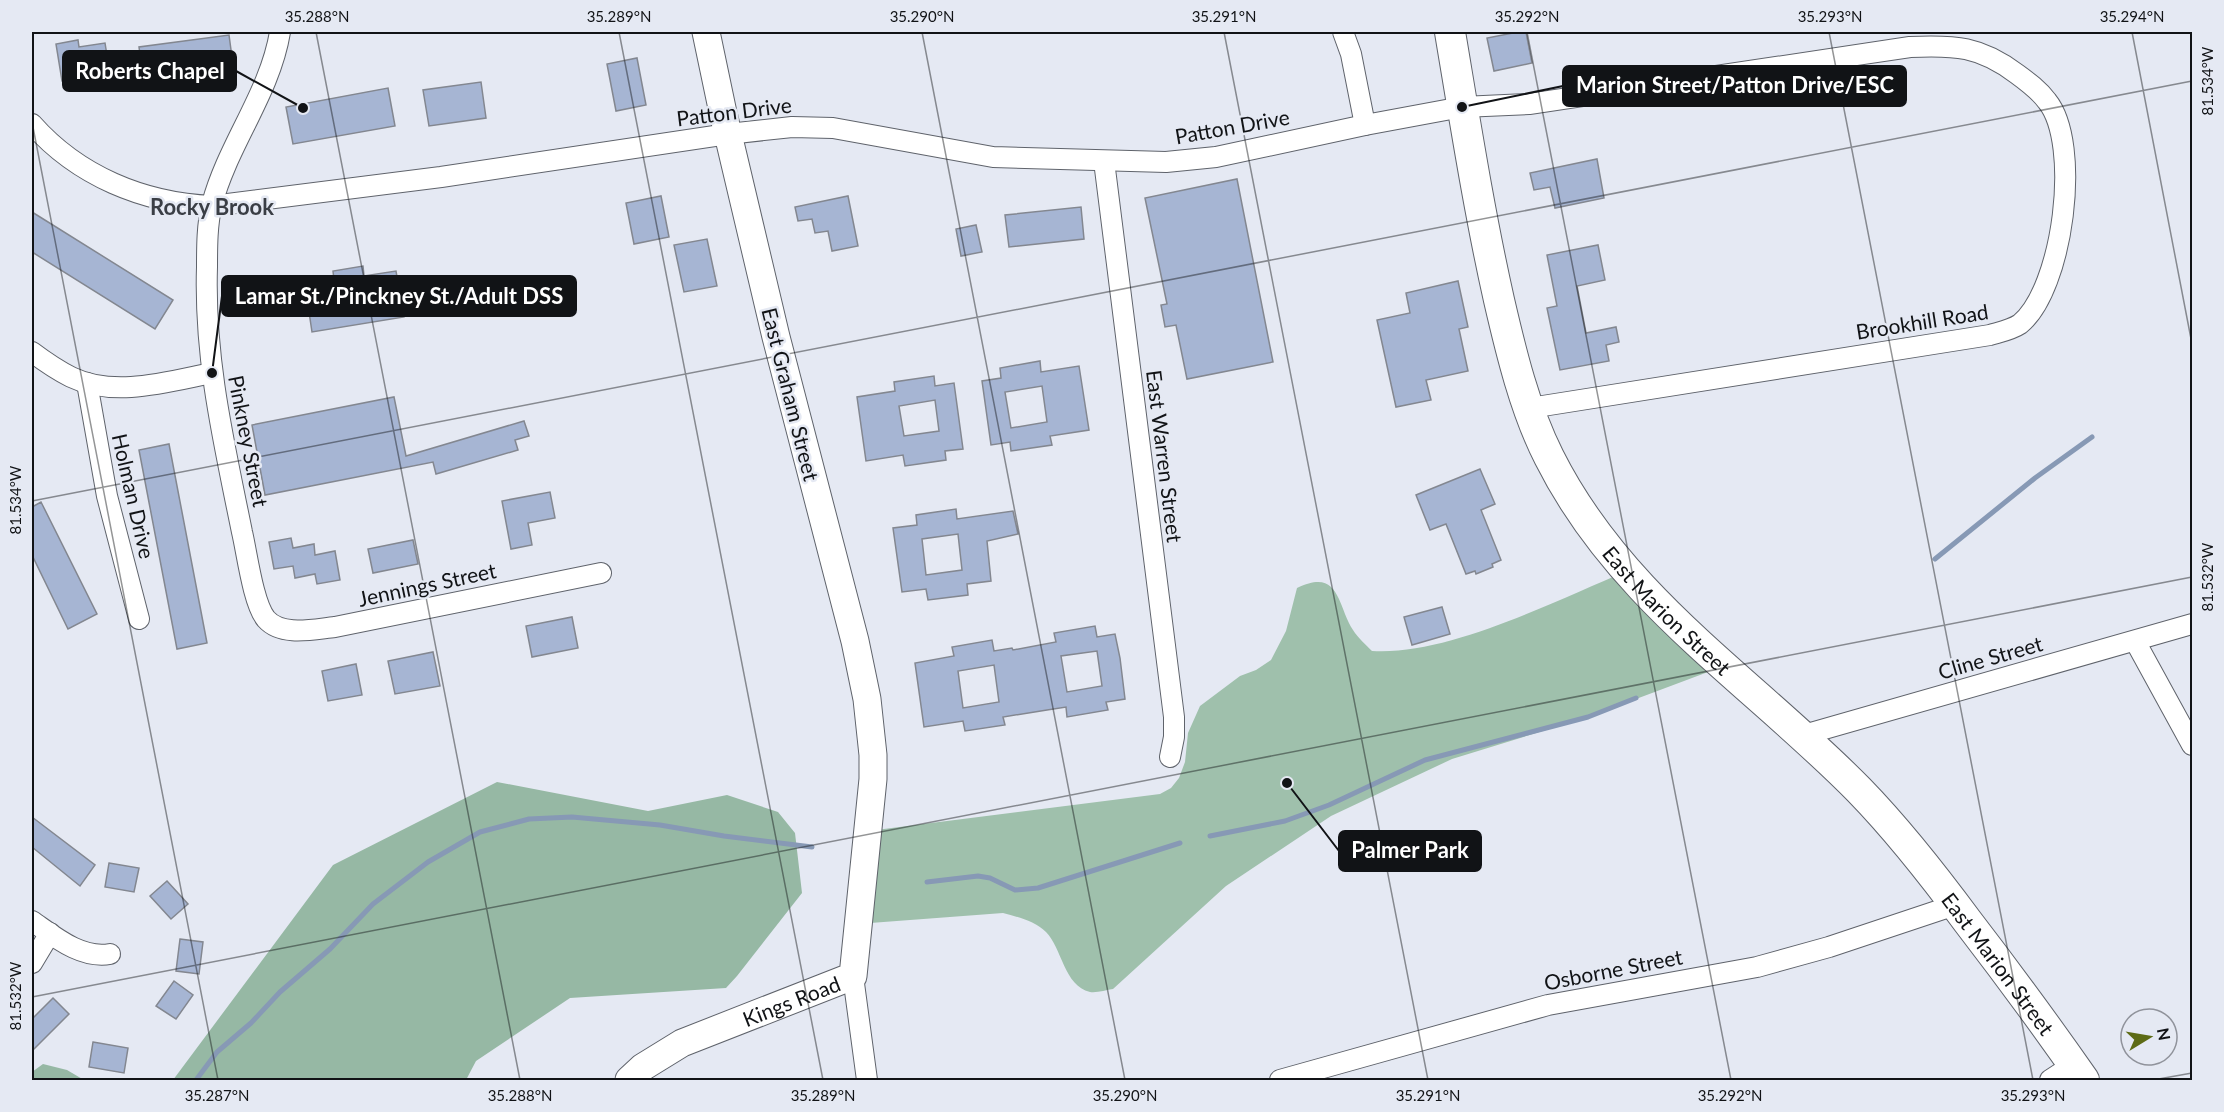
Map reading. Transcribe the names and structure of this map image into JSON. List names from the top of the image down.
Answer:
{
  "streets": {
    "main road": ["East Marion Street"],
    "street": [
      "Patton Drive",
      "Brookhill Road",
      "East Graham Street",
      "Pinkney Street",
      "East Warren Street",
      "Holman Drive",
      "Jennings Street",
      "Cline Street",
      "Osborne Street",
      "Kings Road"
    ]
  },
  "crossings": [
    ["Patton Drive", "Brookhill Road"],
    ["Patton Drive", "East Graham Street"],
    ["Patton Drive", "Pinkney Street"],
    ["Patton Drive", "East Warren Street"],
    ["Patton Drive", "East Marion Street"],
    ["Brookhill Road", "East Marion Street"],
    ["East Graham Street", "Kings Road"],
    ["Pinkney Street", "Jennings Street"],
    ["East Marion Street", "Cline Street"],
    ["East Marion Street", "Osborne Street"]
  ],
  "districts": ["Rocky Brook"],
  "places": [
    "Marion Street/Patton Drive/ESC",
    "Roberts Chapel",
    "Lamar St./Pinckney St./Adult DSS",
    "Palmer Park"
  ],
  "north": "right",
  "coordinates": [
    "35.288°N",
    "35.289°N",
    "35.290°N",
    "35.291°N",
    "35.292°N",
    "35.293°N",
    "35.294°N",
    "81.534°W",
    "81.532°W",
    "35.287°N"
  ]
}
